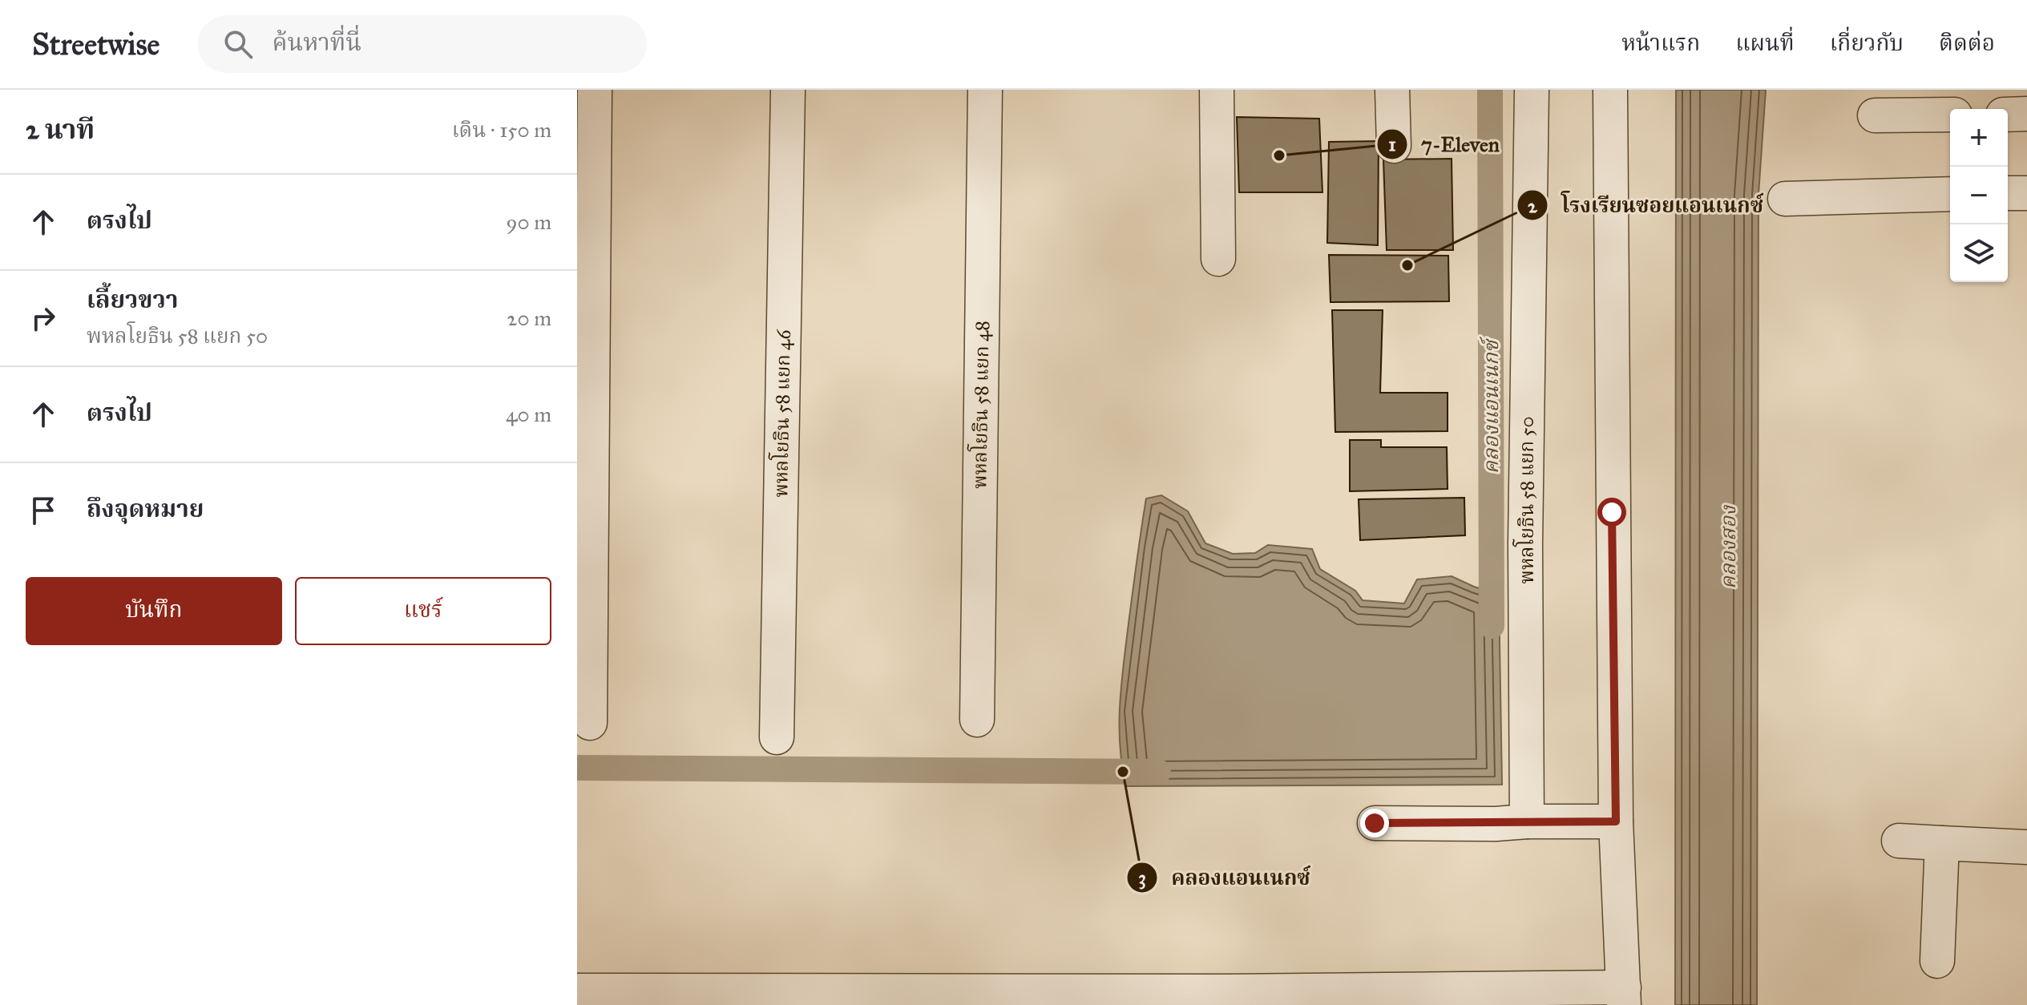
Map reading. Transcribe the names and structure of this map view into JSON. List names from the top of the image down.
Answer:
{
  "streets": {
    "street": ["พหลโยธิน 58 แยก 48", "พหลโยธิน 58 แยก 46", "พหลโยธิน 58 แยก 50"]
  },
  "water": ["คลองแอนเนกซ์", "คลองสอง"],
  "places": ["7-Eleven", "โรงเรียนซอยแอนเนกซ์", "คลองแอนเนกซ์"],
  "page": {
    "header": "Streetwise",
    "search": "ค้นหาที่นี่",
    "nav": [
      "หน้าแรก",
      "แผนที่",
      "เกี่ยวกับ",
      "ติดต่อ"
    ],
    "heading": ["2 นาที", "เดิน · 150 m"],
    "map_buttons": ["+", "−"],
    "list": [
      ["ตรงไป", "90 m"],
      ["เลี้ยวขวา", "พหลโยธิน 58 แยก 50", "20 m"],
      ["ตรงไป", "40 m"],
      "ถึงจุดหมาย"
    ],
    "buttons": ["บันทึก", "แชร์"]
  }
}
